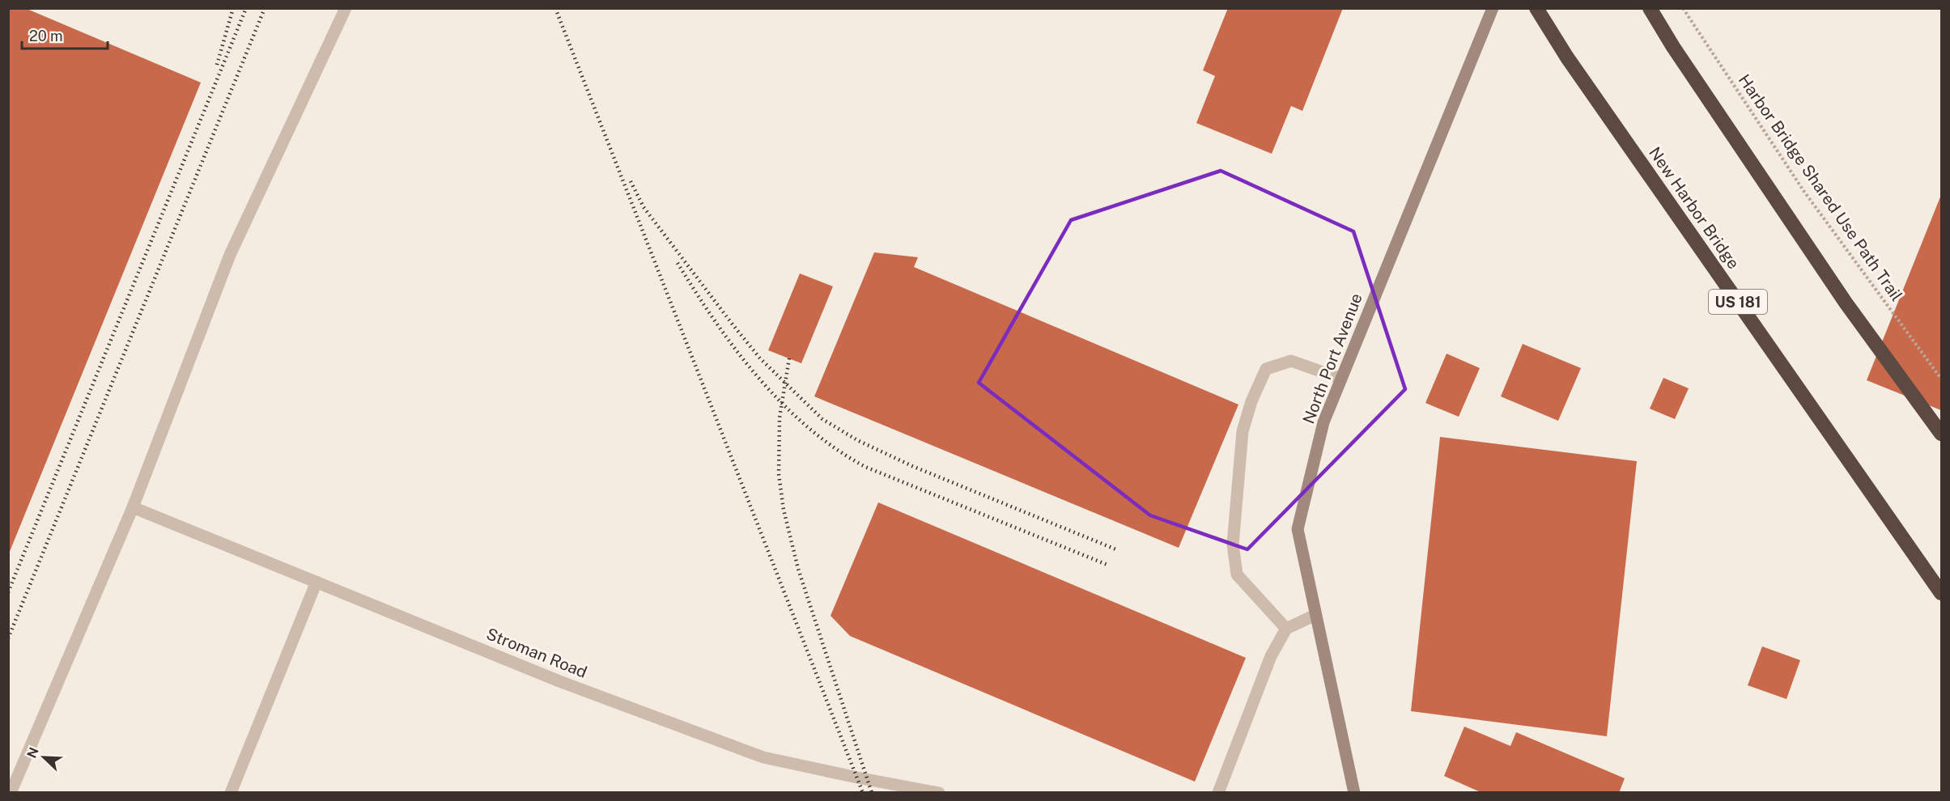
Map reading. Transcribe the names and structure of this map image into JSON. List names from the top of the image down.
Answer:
{
  "streets": {
    "highway": ["New Harbor Bridge", "US 181"],
    "main road": ["North Port Avenue"],
    "street": ["Stroman Road"],
    "path": ["Harbor Bridge Shared Use Path Trail"]
  },
  "scale_bar": "20 m",
  "north": "top left"
}
